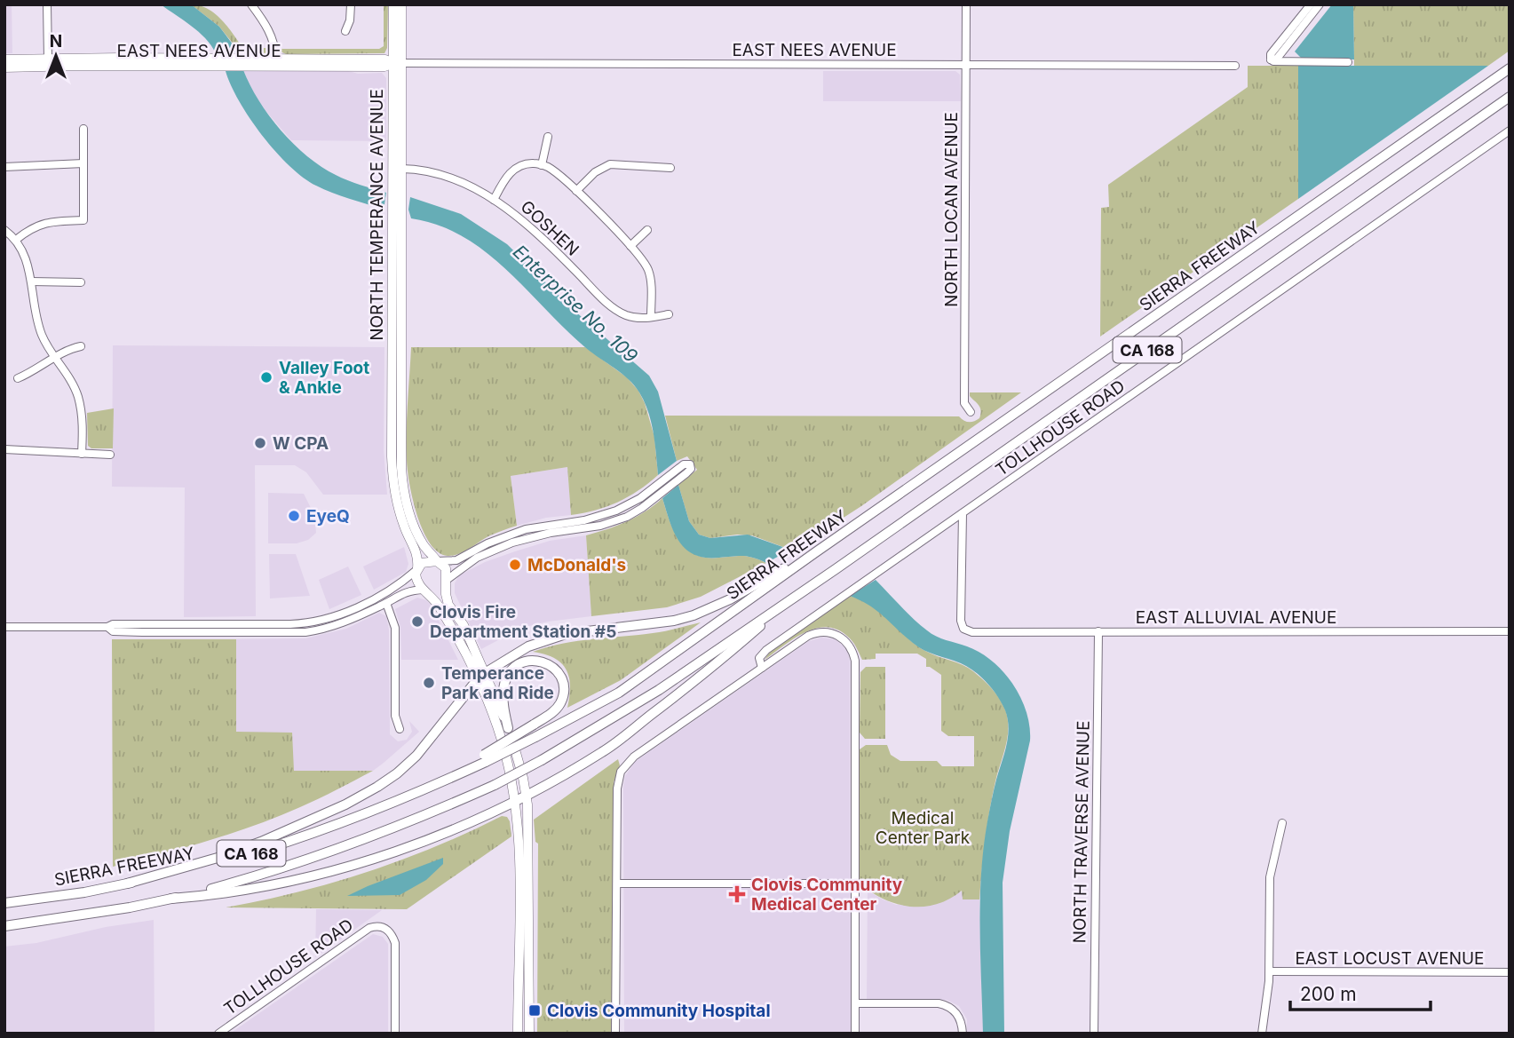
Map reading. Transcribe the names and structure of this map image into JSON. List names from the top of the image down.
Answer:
{
  "streets": {
    "highway": ["SIERRA FREEWAY", "CA 168"],
    "main road": ["EAST NEES AVENUE", "NORTH TEMPERANCE AVENUE"],
    "street": [
      "NORTH LOCAN AVENUE",
      "GOSHEN",
      "TOLLHOUSE ROAD",
      "EAST ALLUVIAL AVENUE",
      "NORTH TRAVERSE AVENUE",
      "EAST LOCUST AVENUE"
    ]
  },
  "crossings": [
    ["EAST NEES AVENUE", "NORTH LOCAN AVENUE"],
    ["EAST NEES AVENUE", "NORTH TEMPERANCE AVENUE"],
    ["NORTH TEMPERANCE AVENUE", "GOSHEN"],
    ["TOLLHOUSE ROAD", "EAST ALLUVIAL AVENUE"],
    ["EAST ALLUVIAL AVENUE", "NORTH TRAVERSE AVENUE"]
  ],
  "water": ["Enterprise No. 109"],
  "parks": ["Medical Center Park"],
  "places": {
    "other": [
      "Valley Foot & Ankle",
      "W CPA",
      "EyeQ",
      "McDonald's",
      "Clovis Fire Department Station #5",
      "Temperance Park and Ride"
    ],
    "health": ["Clovis Community Medical Center"],
    "transit": ["Clovis Community Hospital"]
  },
  "scale_bar": "200 m",
  "north": "top"
}
